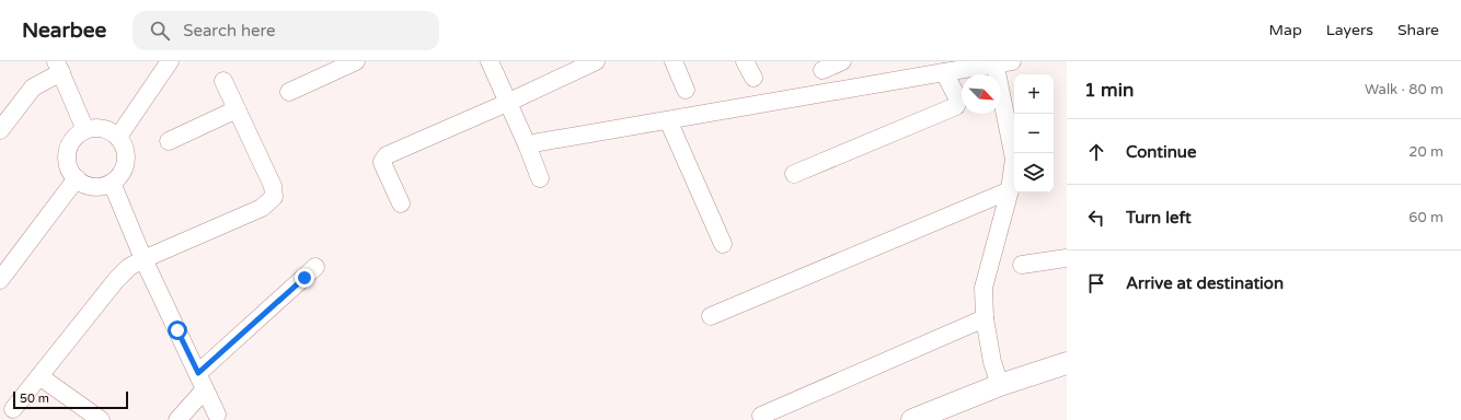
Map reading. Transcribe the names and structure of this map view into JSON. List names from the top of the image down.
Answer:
{
  "scale_bar": "50 m",
  "north": "bottom right",
  "page": {
    "header": "Nearbee",
    "search": "Search here",
    "nav": ["Map", "Layers", "Share"],
    "heading": ["1 min", "Walk · 80 m"],
    "map_buttons": ["+", "−"],
    "list": [
      ["Continue", "20 m"],
      ["Turn left", "60 m"],
      "Arrive at destination"
    ],
    "scale": "50 m"
  }
}
